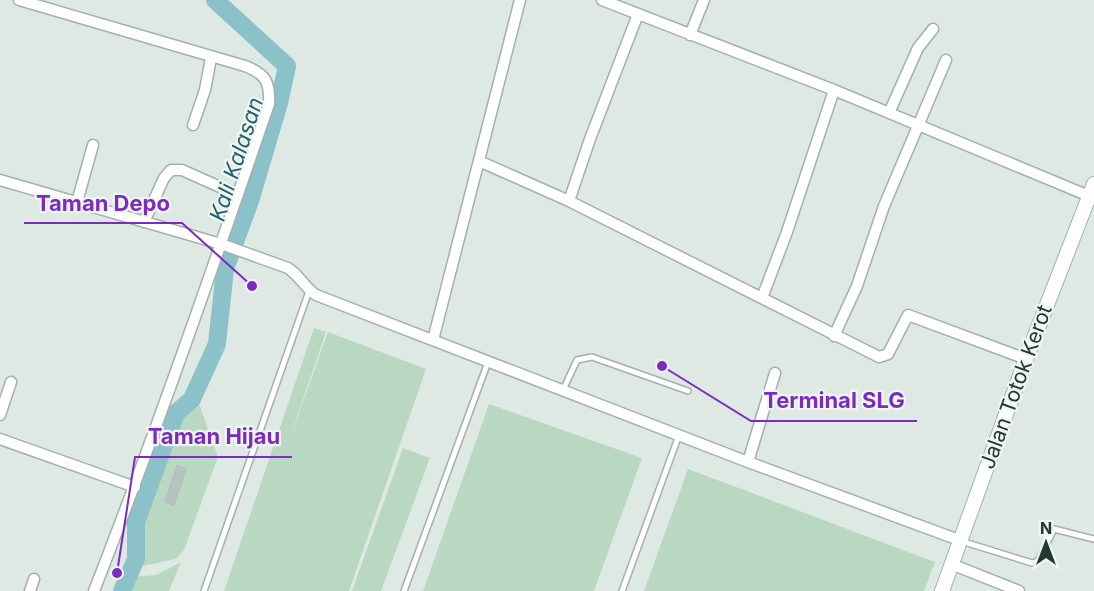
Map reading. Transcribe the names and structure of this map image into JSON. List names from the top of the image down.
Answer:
{
  "streets": {
    "main road": ["Jalan Totok Kerot"]
  },
  "water": ["Kali Kalasan"],
  "places": ["Taman Depo", "Terminal SLG", "Taman Hijau"],
  "north": "top"
}
